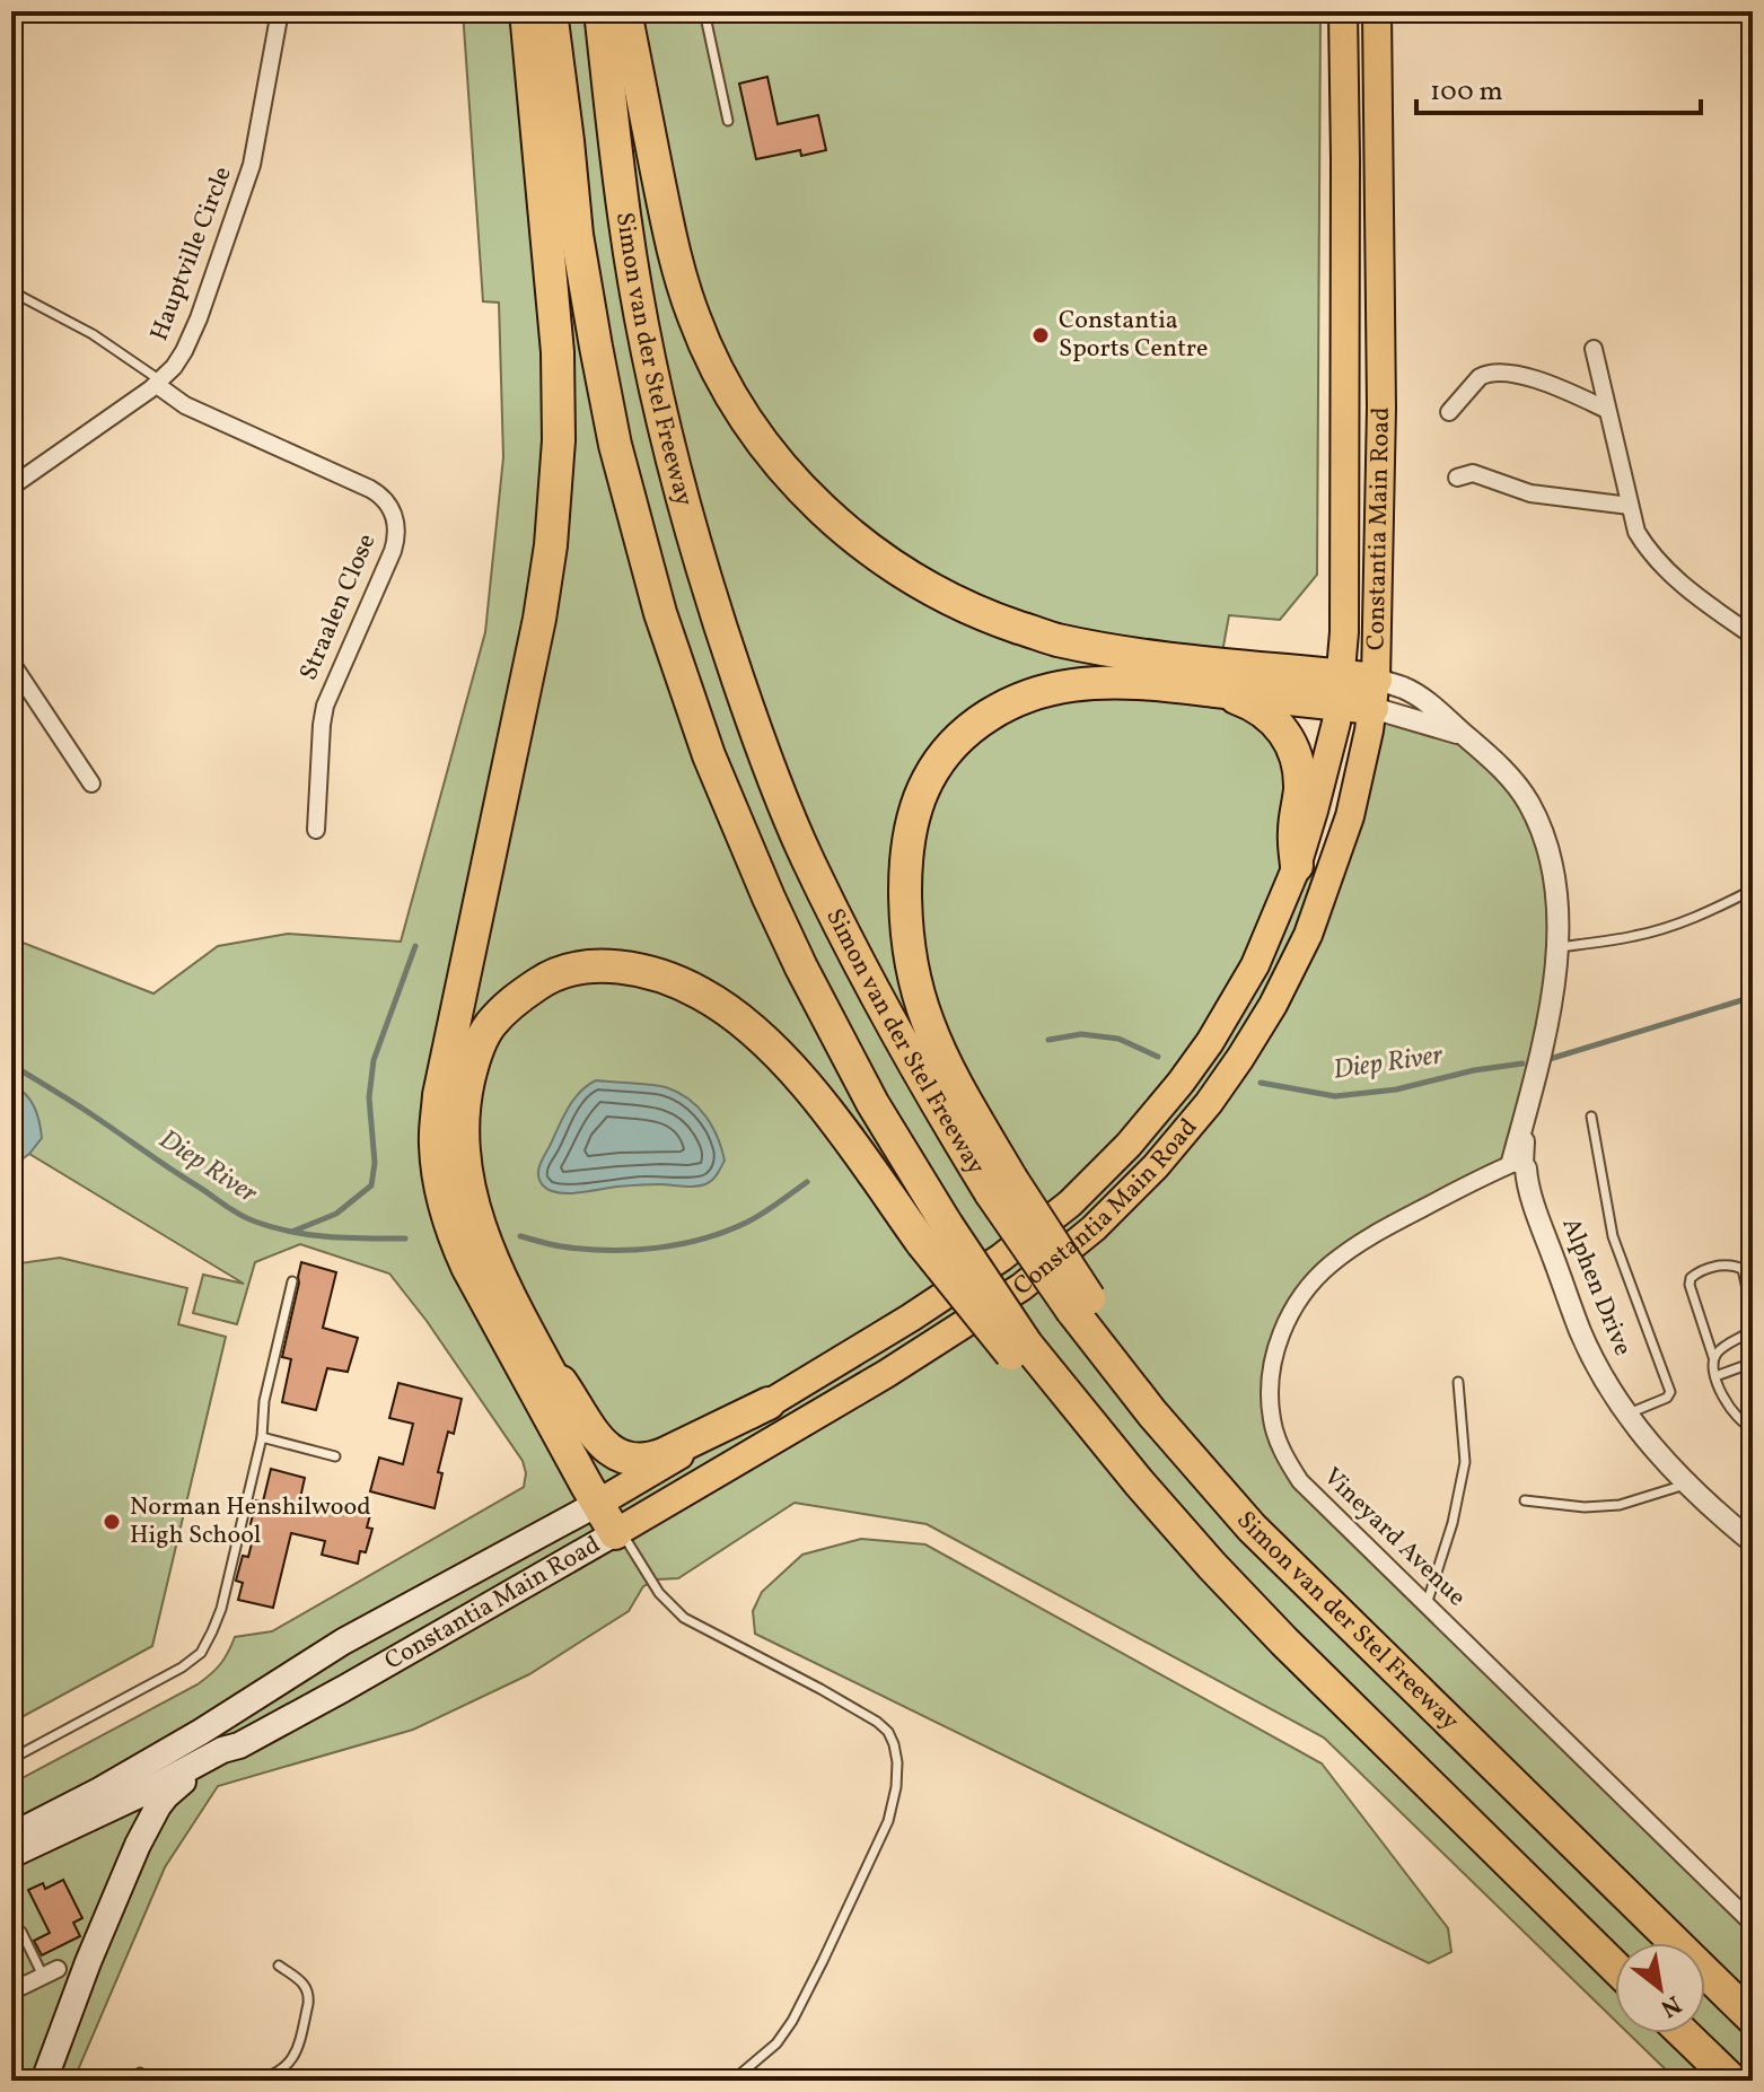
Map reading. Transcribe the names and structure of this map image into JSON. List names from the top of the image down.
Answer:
{
  "streets": {
    "highway": ["Simon van der Stel Freeway"],
    "main road": ["Constantia Main Road"],
    "street": [
      "Hauptville Circle",
      "Straalen Close",
      "Alphen Drive",
      "Vineyard Avenue"
    ]
  },
  "crossings": [
    ["Hauptville Circle", "Straalen Close"],
    ["Alphen Drive", "Vineyard Avenue"]
  ],
  "water": ["Diep River"],
  "places": ["Constantia Sports Centre", "Norman Henshilwood High School"],
  "scale_bar": "100 m",
  "north": "bottom right"
}
